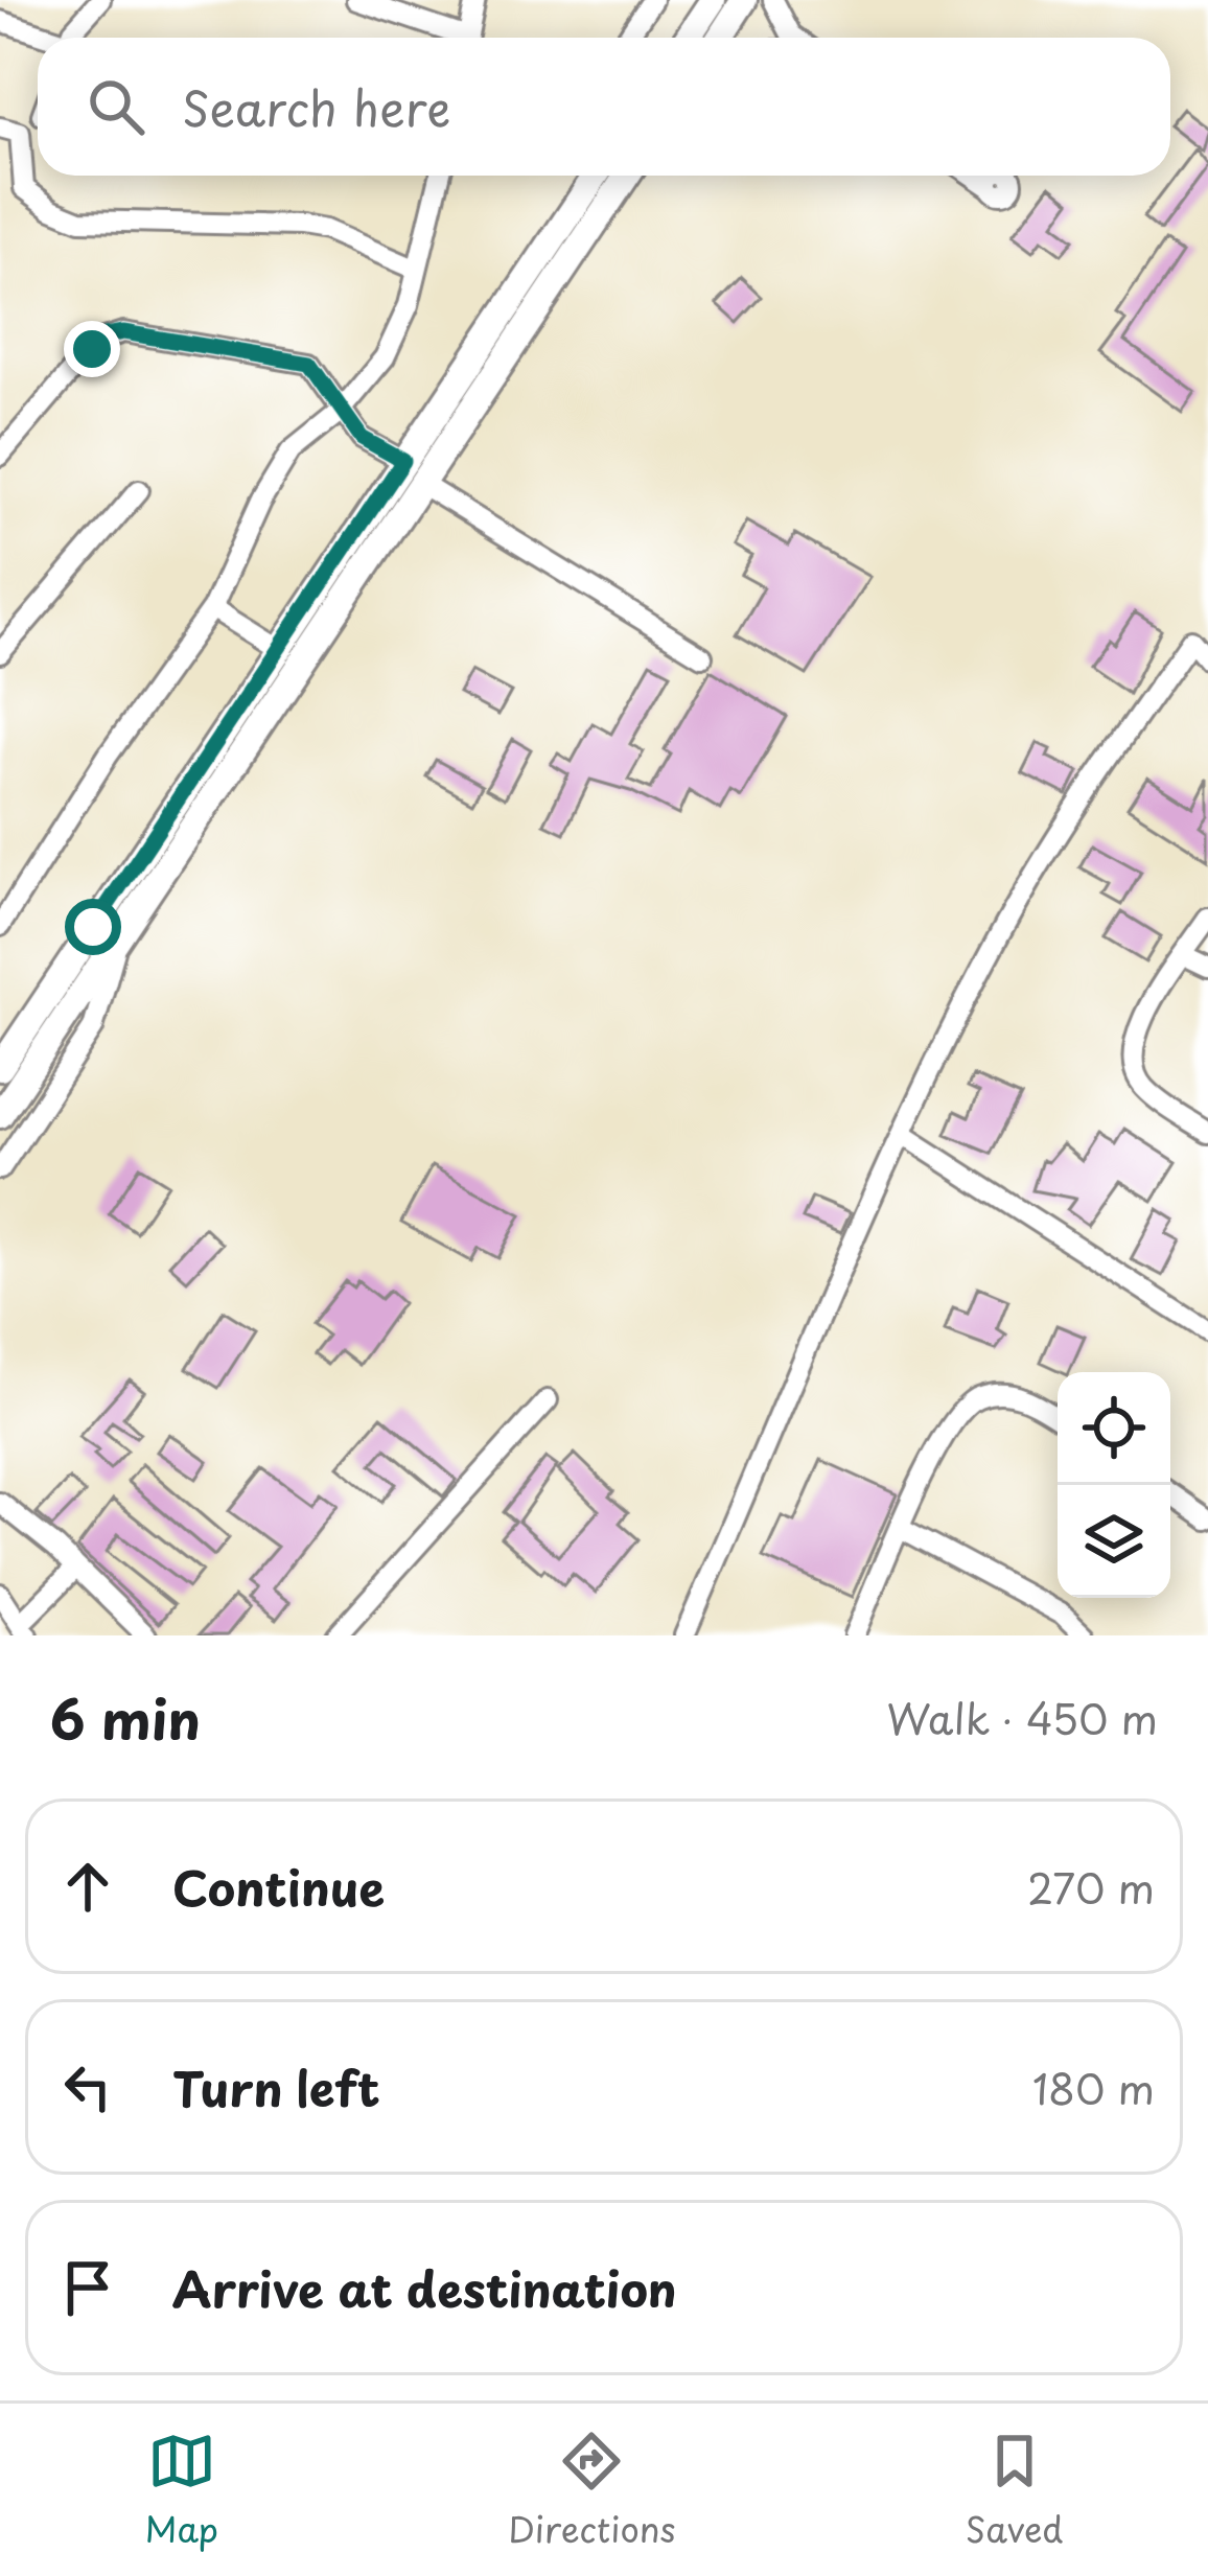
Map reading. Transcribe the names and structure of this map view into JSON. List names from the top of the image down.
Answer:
{
  "page": {
    "search": "Search here",
    "heading": ["6 min", "Walk · 450 m"],
    "list": [
      ["Continue", "270 m"],
      ["Turn left", "180 m"],
      "Arrive at destination"
    ],
    "nav": ["Map", "Directions", "Saved"]
  }
}
